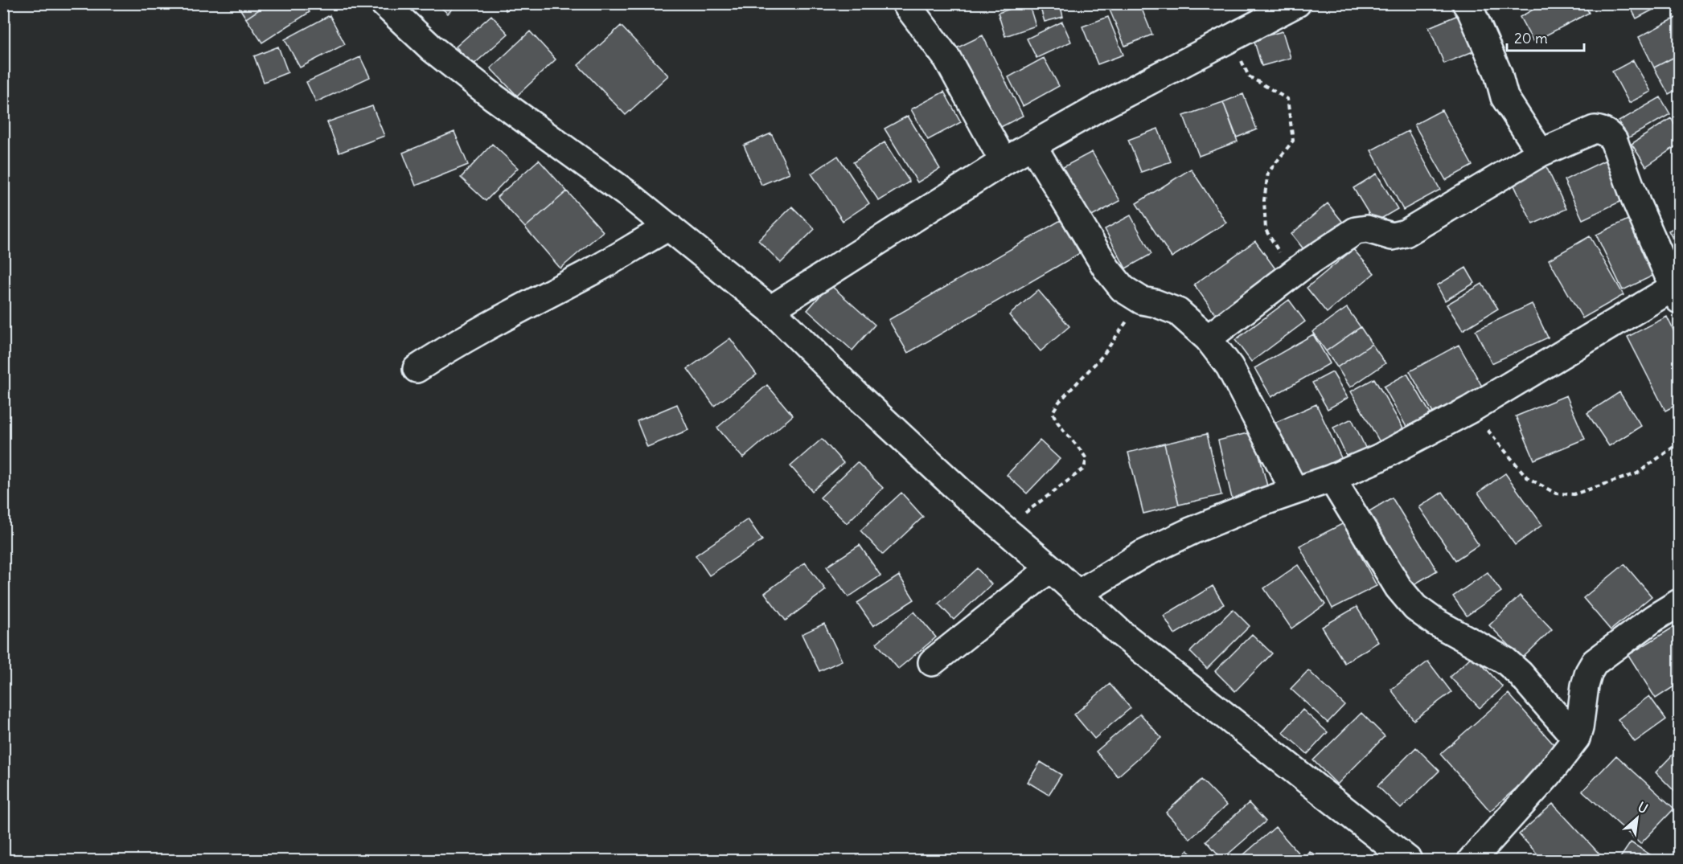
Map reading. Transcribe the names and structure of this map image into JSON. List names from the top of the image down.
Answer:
{
  "scale_bar": "20 m",
  "north": "top right"
}
